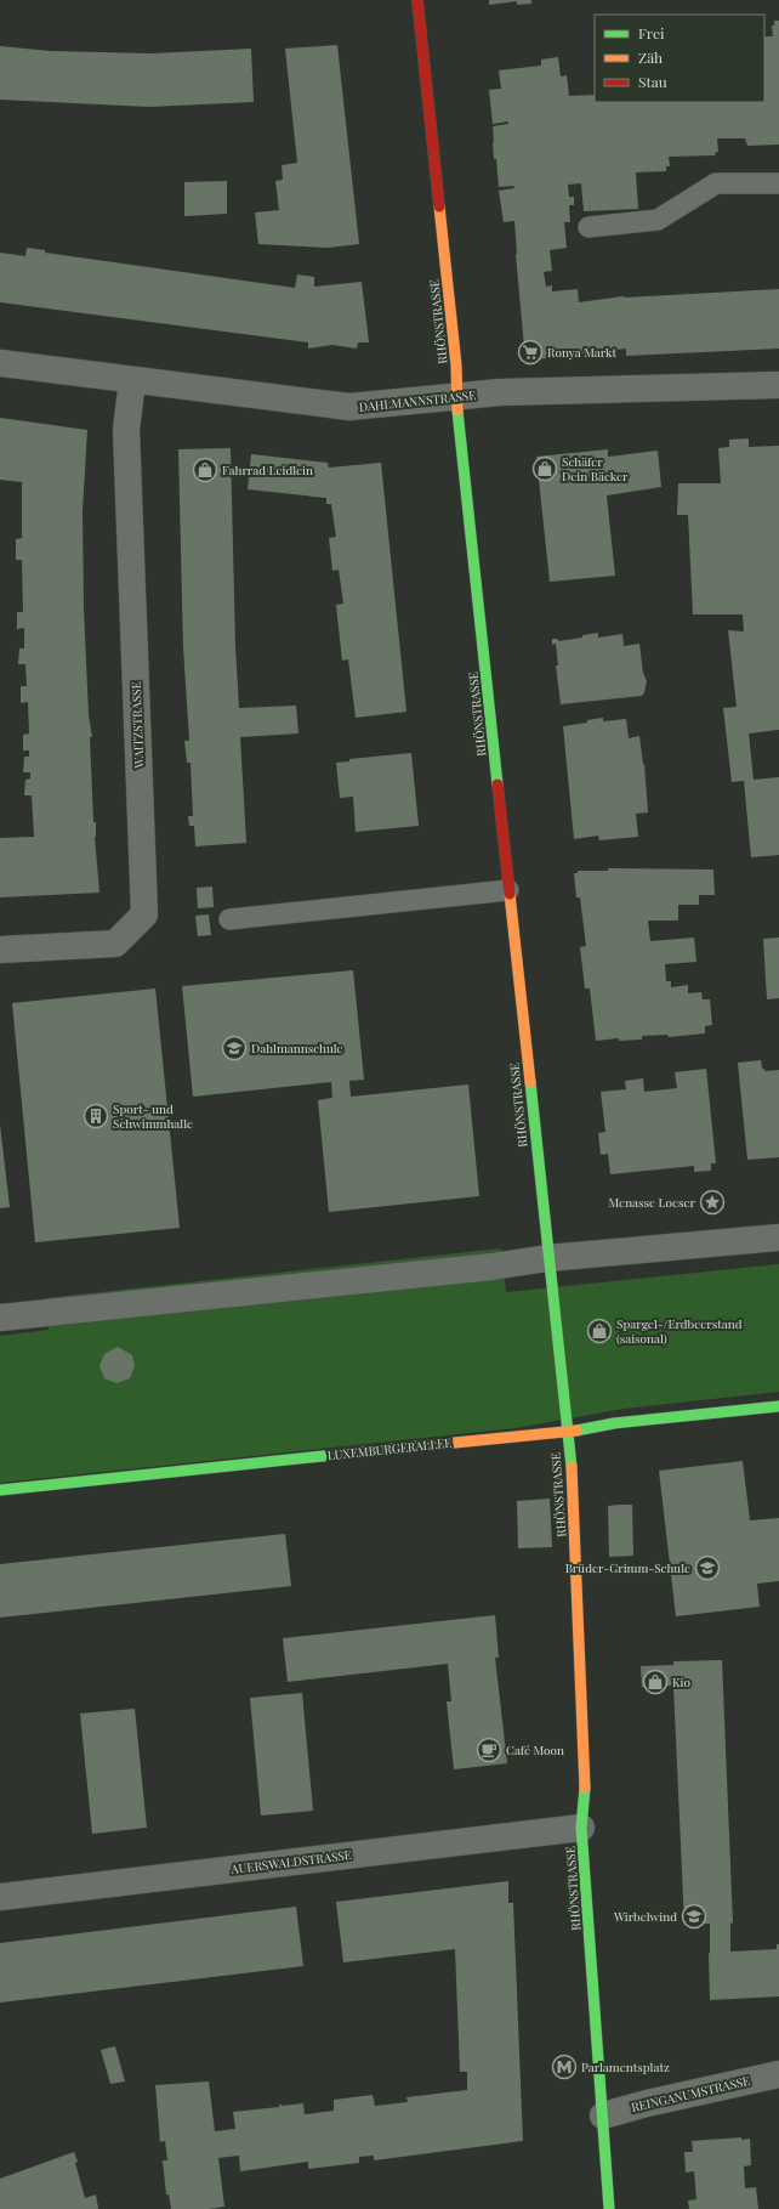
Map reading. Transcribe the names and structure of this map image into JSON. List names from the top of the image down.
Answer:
{
  "streets": {
    "street": [
      "RHÖNSTRASSE",
      "DAHLMANNSTRASSE",
      "WAITZSTRASSE",
      "LUXEMBURGERALLEE",
      "AUERSWALDSTRASSE",
      "REINGANUMSTRASSE"
    ]
  },
  "crossings": [
    ["RHÖNSTRASSE", "DAHLMANNSTRASSE"],
    ["RHÖNSTRASSE", "LUXEMBURGERALLEE"],
    ["RHÖNSTRASSE", "AUERSWALDSTRASSE"],
    ["RHÖNSTRASSE", "REINGANUMSTRASSE"],
    ["DAHLMANNSTRASSE", "WAITZSTRASSE"]
  ],
  "places": {
    "supermarket": ["Ronya Markt"],
    "shop": [
      "Schäfer Dein Bäcker",
      "Fahrrad Leidlein",
      "Spargel-/Erdbeerstand (saisonal)",
      "Kio"
    ],
    "school or university": ["Dahlmannschule", "Brüder-Grimm-Schule", "Wirbelwind"],
    "building": ["Sport- und Schwimmhalle"],
    "place": ["Menasse Loeser"],
    "cafe": ["Café Moon"],
    "metro station": ["Parlamentsplatz"]
  },
  "legend": ["Frei", "Zäh", "Stau"]
}
